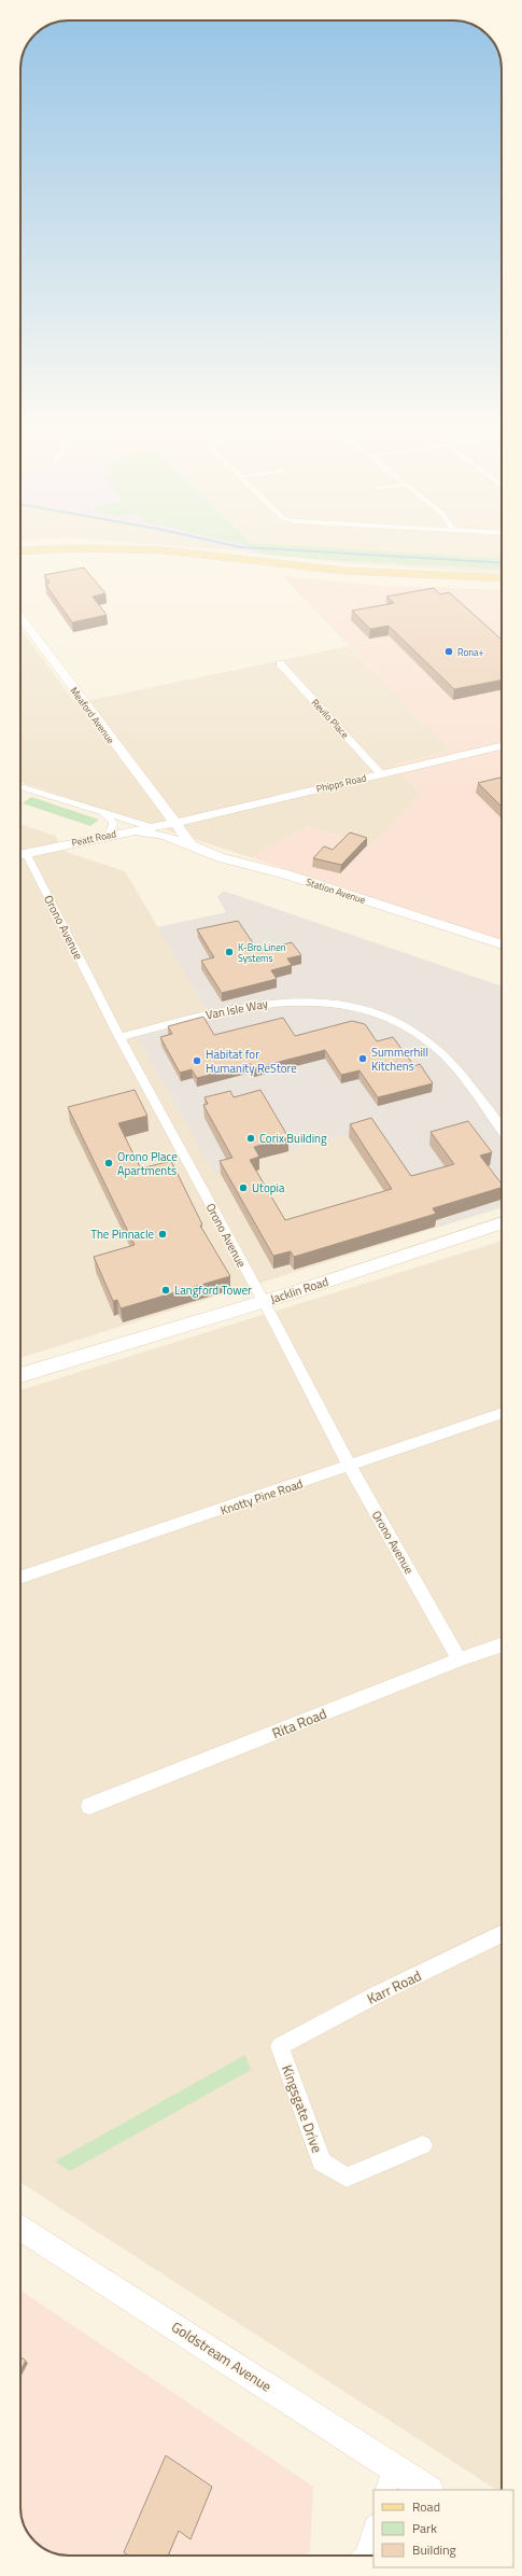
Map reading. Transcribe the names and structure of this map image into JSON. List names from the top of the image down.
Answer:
{
  "streets": {
    "street": [
      "Meaford Avenue",
      "Revilo Place",
      "Phipps Road",
      "Peatt Road",
      "Station Avenue",
      "Orono Avenue",
      "Van Isle Way",
      "Jacklin Road",
      "Knotty Pine Road",
      "Rita Road",
      "Karr Road",
      "Kingsgate Drive",
      "Goldstream Avenue"
    ]
  },
  "crossings": [
    ["Meaford Avenue", "Phipps Road"],
    ["Meaford Avenue", "Peatt Road"],
    ["Meaford Avenue", "Station Avenue"],
    ["Revilo Place", "Phipps Road"],
    ["Phipps Road", "Peatt Road"],
    ["Phipps Road", "Station Avenue"],
    ["Peatt Road", "Station Avenue"],
    ["Orono Avenue", "Van Isle Way"],
    ["Orono Avenue", "Jacklin Road"],
    ["Orono Avenue", "Knotty Pine Road"],
    ["Orono Avenue", "Rita Road"],
    ["Karr Road", "Kingsgate Drive"]
  ],
  "places": [
    "Rona+",
    "K-Bro Linen Systems",
    "Summerhill Kitchens",
    "Habitat for Humanity ReStore",
    "Corix Building",
    "Orono Place Apartments",
    "Utopia",
    "The Pinnacle",
    "Langford Tower"
  ],
  "legend": ["Road", "Park", "Building"]
}
